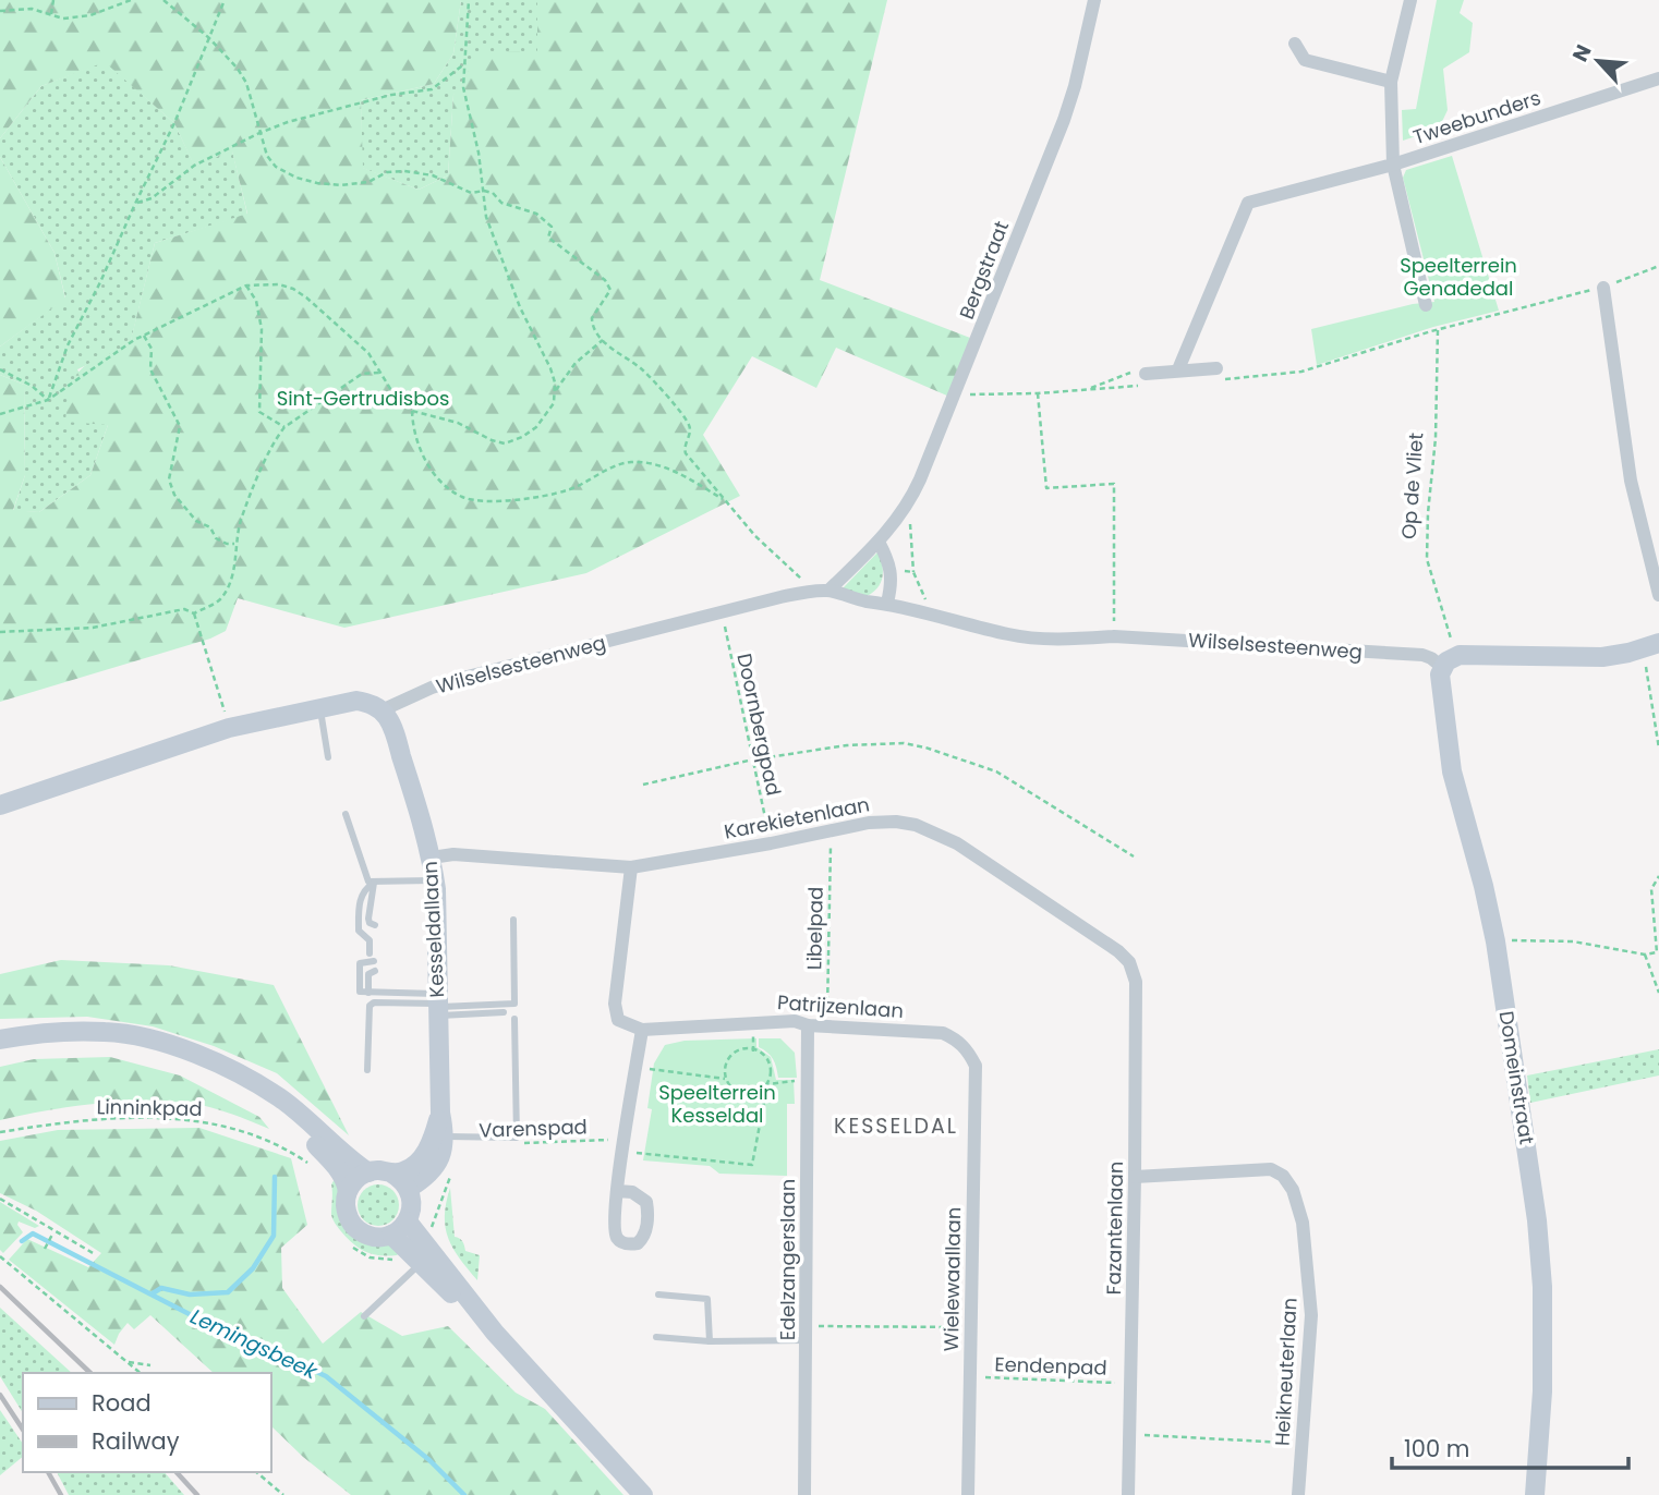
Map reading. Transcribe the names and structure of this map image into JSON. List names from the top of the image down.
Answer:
{
  "streets": {
    "street": [
      "Tweebunders",
      "Bergstraat",
      "Wilselsesteenweg",
      "Karekietenlaan",
      "Kesseldallaan",
      "Patrijzenlaan",
      "Domeinstraat",
      "Fazantenlaan",
      "Edelzangerslaan",
      "Wielewaallaan",
      "Heikneuterlaan"
    ],
    "path": [
      "Op de Vliet",
      "Doornbergpad",
      "Libelpad",
      "Linninkpad",
      "Varenspad",
      "Eendenpad"
    ]
  },
  "crossings": [
    ["Wilselsesteenweg", "Doornbergpad"],
    ["Wilselsesteenweg", "Kesseldallaan"],
    ["Wilselsesteenweg", "Domeinstraat"],
    ["Doornbergpad", "Karekietenlaan"],
    ["Karekietenlaan", "Libelpad"],
    ["Karekietenlaan", "Kesseldallaan"],
    ["Karekietenlaan", "Fazantenlaan"],
    ["Libelpad", "Patrijzenlaan"],
    ["Patrijzenlaan", "Edelzangerslaan"],
    ["Patrijzenlaan", "Wielewaallaan"],
    ["Fazantenlaan", "Eendenpad"],
    ["Fazantenlaan", "Heikneuterlaan"],
    ["Wielewaallaan", "Eendenpad"]
  ],
  "districts": ["KESSELDAL"],
  "water": ["Lemingsbeek"],
  "parks": ["Speelterrein Genadedal", "Sint-Gertrudisbos", "Speelterrein Kesseldal"],
  "legend": ["Road", "Railway"],
  "scale_bar": "100 m",
  "north": "top left"
}
